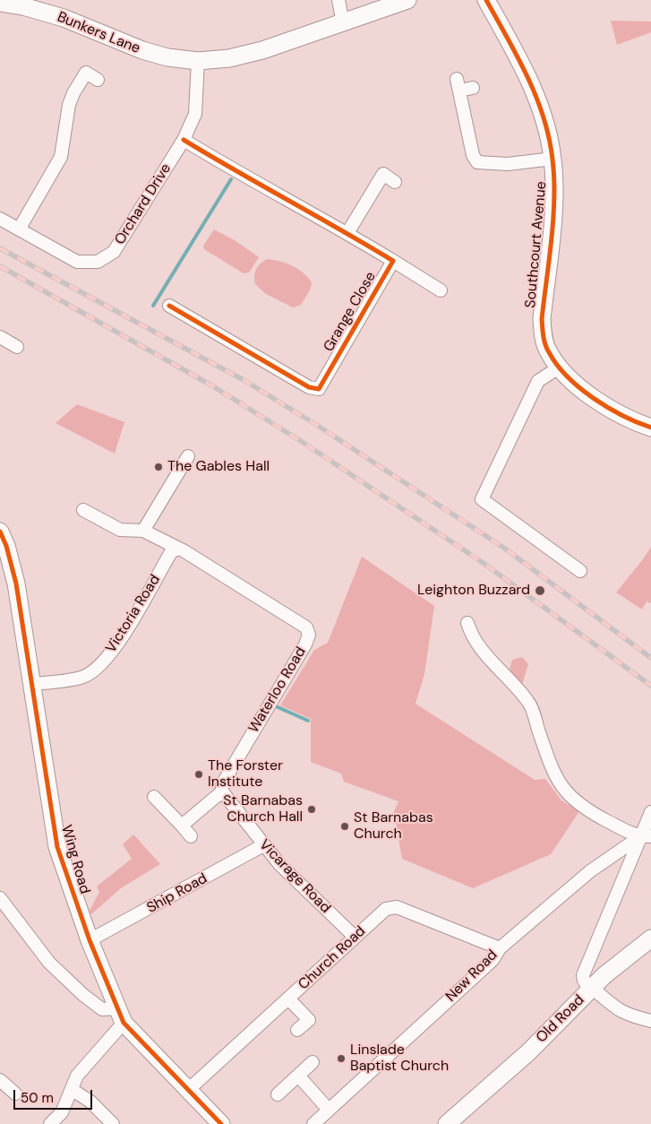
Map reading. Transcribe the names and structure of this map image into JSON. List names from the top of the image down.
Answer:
{
  "streets": {
    "street": [
      "Bunkers Lane",
      "Orchard Drive",
      "Southcourt Avenue",
      "Grange Close",
      "Victoria Road",
      "Waterloo Road",
      "Wing Road",
      "Vicarage Road",
      "Ship Road",
      "Church Road",
      "New Road",
      "Old Road"
    ]
  },
  "crossings": [
    ["Bunkers Lane", "Orchard Drive"],
    ["Orchard Drive", "Grange Close"],
    ["Victoria Road", "Waterloo Road"],
    ["Victoria Road", "Wing Road"],
    ["Waterloo Road", "Vicarage Road"],
    ["Wing Road", "Ship Road"],
    ["Wing Road", "Church Road"],
    ["Vicarage Road", "Ship Road"],
    ["Vicarage Road", "Church Road"],
    ["Church Road", "New Road"],
    ["New Road", "Old Road"]
  ],
  "places": [
    "The Gables Hall",
    "Leighton Buzzard",
    "The Forster Institute",
    "St Barnabas Church Hall",
    "St Barnabas Church",
    "Linslade Baptist Church"
  ],
  "scale_bar": "50 m"
}
